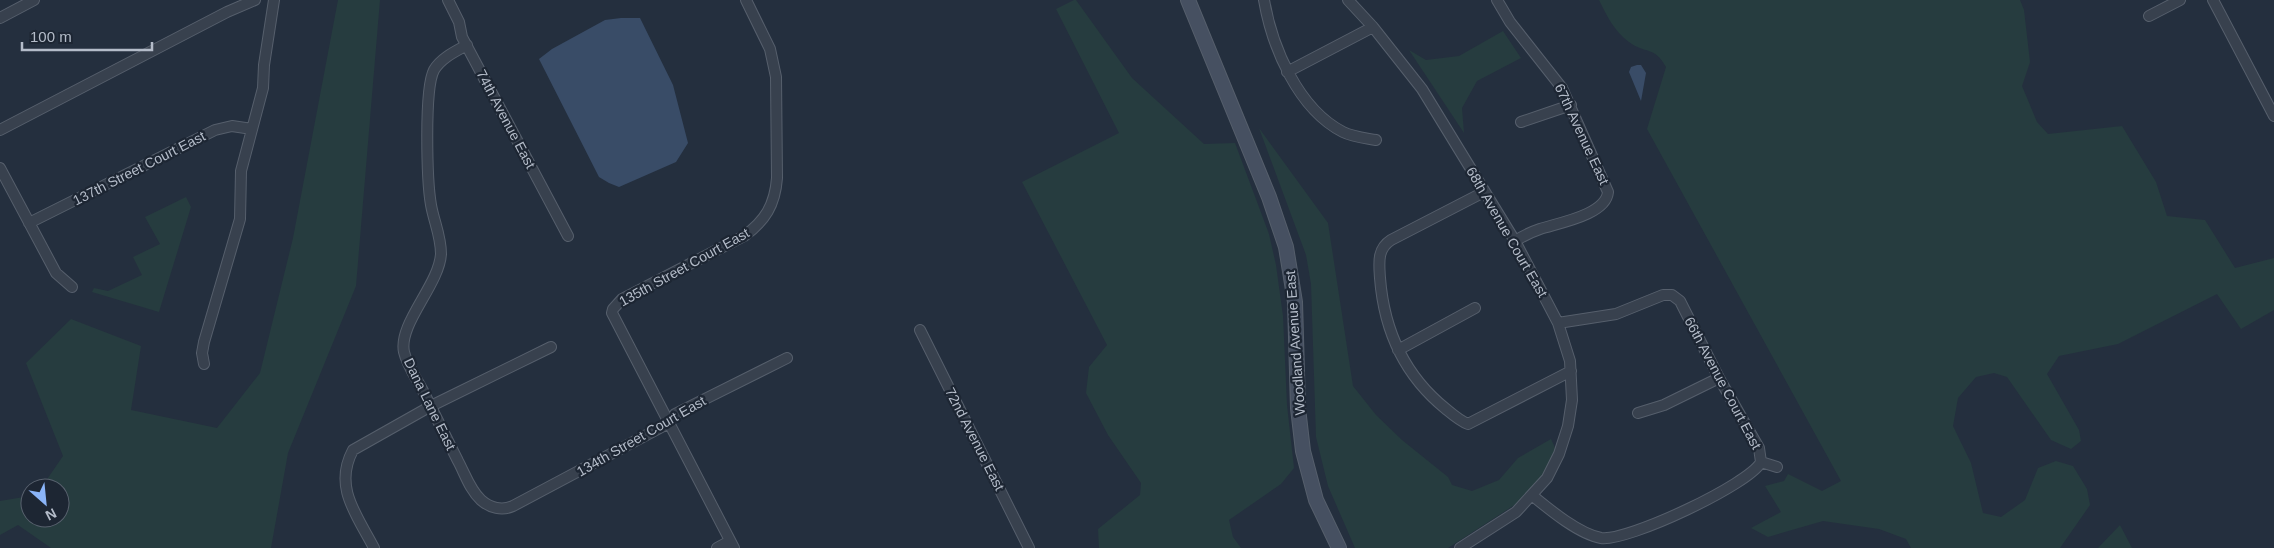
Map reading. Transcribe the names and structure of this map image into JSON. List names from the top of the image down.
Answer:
{
  "streets": {
    "street": [
      "74th Avenue East",
      "67th Avenue East",
      "137th Street Court East",
      "68th Avenue Court East",
      "135th Street Court East",
      "Woodland Avenue East",
      "66th Avenue Court East",
      "Dana Lane East",
      "134th Street Court East",
      "72nd Avenue East"
    ]
  },
  "crossings": [
    ["74th Avenue East", "Dana Lane East"],
    ["67th Avenue East", "68th Avenue Court East"],
    ["68th Avenue Court East", "66th Avenue Court East"],
    ["135th Street Court East", "134th Street Court East"],
    ["Dana Lane East", "134th Street Court East"]
  ],
  "scale_bar": "100 m",
  "north": "bottom right"
}
